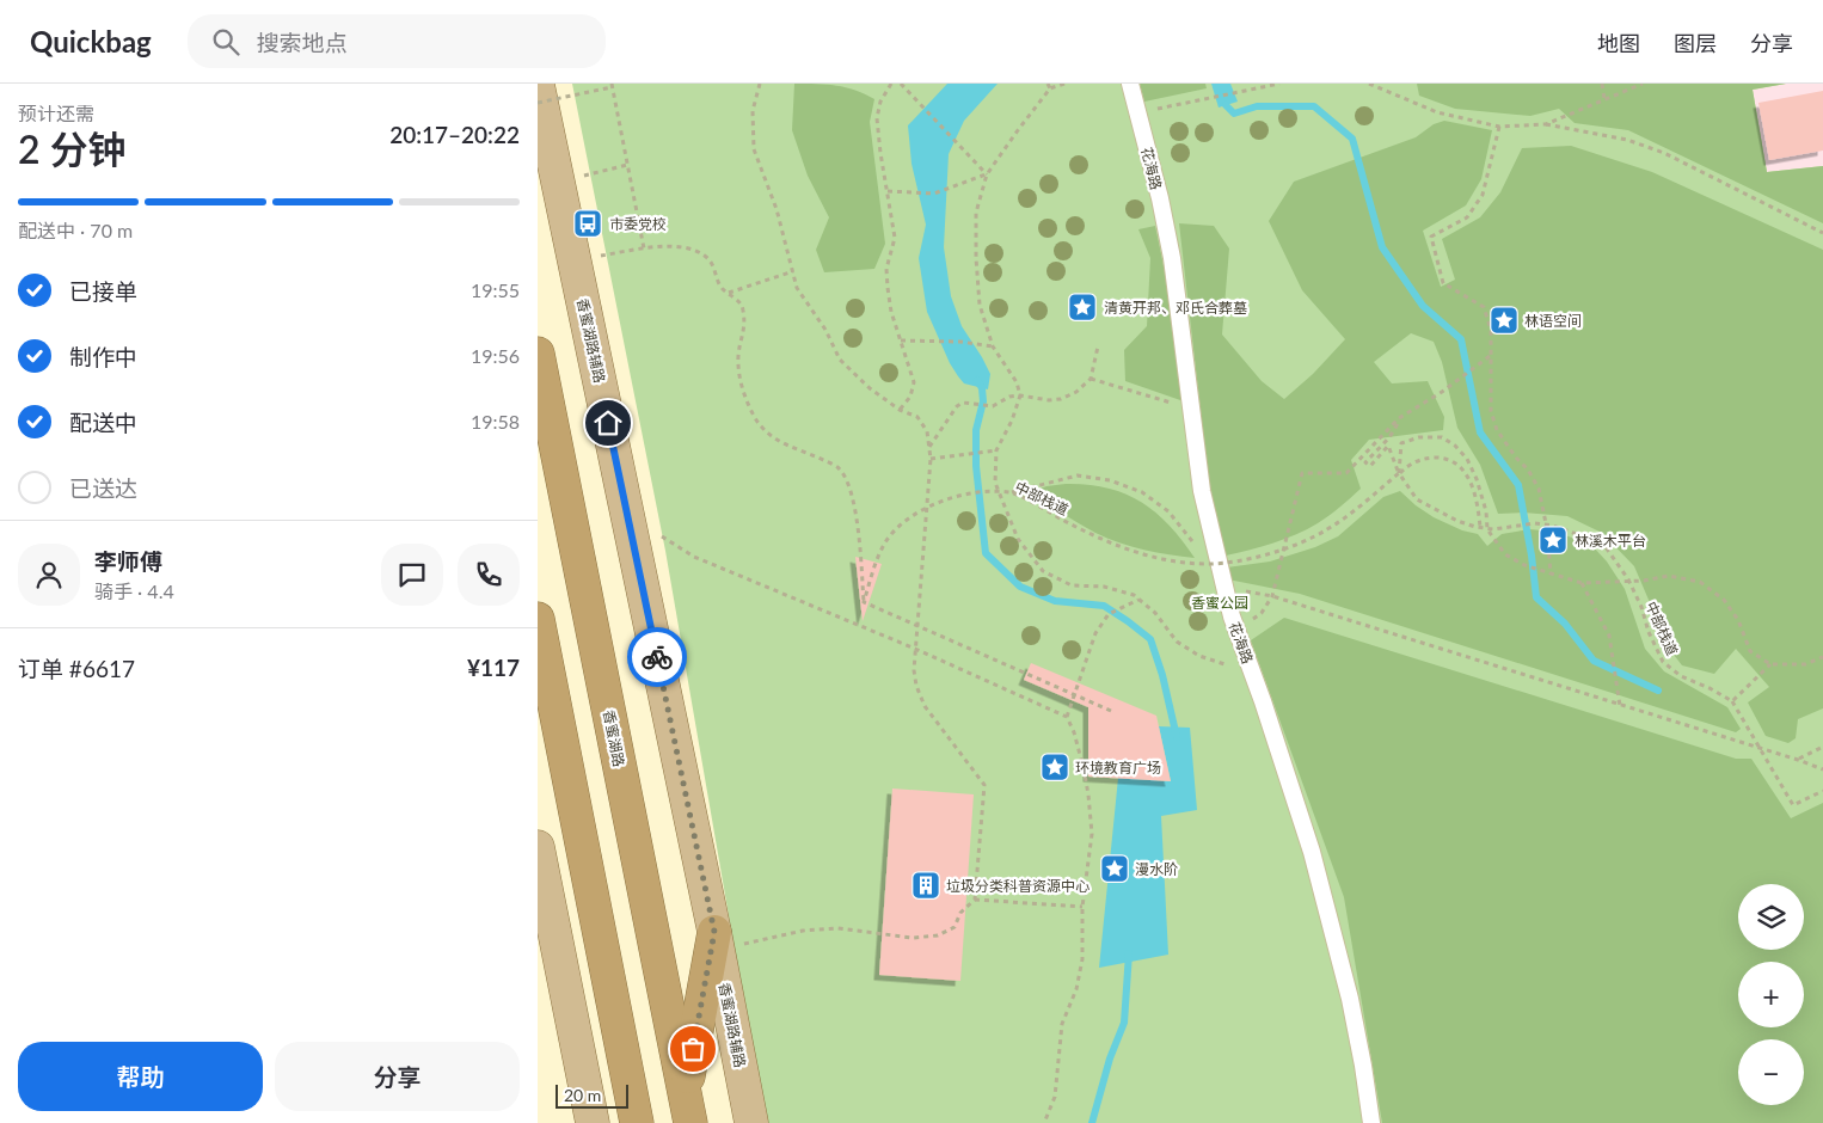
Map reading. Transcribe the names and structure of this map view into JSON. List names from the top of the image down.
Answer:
{
  "streets": {
    "highway": ["香蜜湖路"],
    "main road": ["香蜜湖路辅路"],
    "street": ["花海路"],
    "path": ["中部栈道"]
  },
  "parks": ["香蜜公园"],
  "places": {
    "bus stop": ["市委党校"],
    "place": [
      "清黄开邦、邓氏合葬墓",
      "林语空间",
      "林溪木平台",
      "环境教育广场",
      "漫水阶"
    ],
    "building": ["垃圾分类科普资源中心"]
  },
  "scale_bar": "20 m",
  "page": {
    "header": "Quickbag",
    "search": "搜索地点",
    "nav": ["地图", "图层", "分享"],
    "heading": ["2 分钟", "预计还需", "20:17–20:22"],
    "panel": [
      "李师傅",
      "骑手 · 4.4",
      "订单 #6617",
      "¥117"
    ],
    "bar": "配送中 · 70 m",
    "list": [
      ["已接单", "19:55"],
      ["制作中", "19:56"],
      ["配送中", "19:58"],
      "已送达"
    ],
    "map_buttons": ["+", "−"],
    "buttons": ["帮助", "分享"],
    "scale": "20 m"
  }
}
